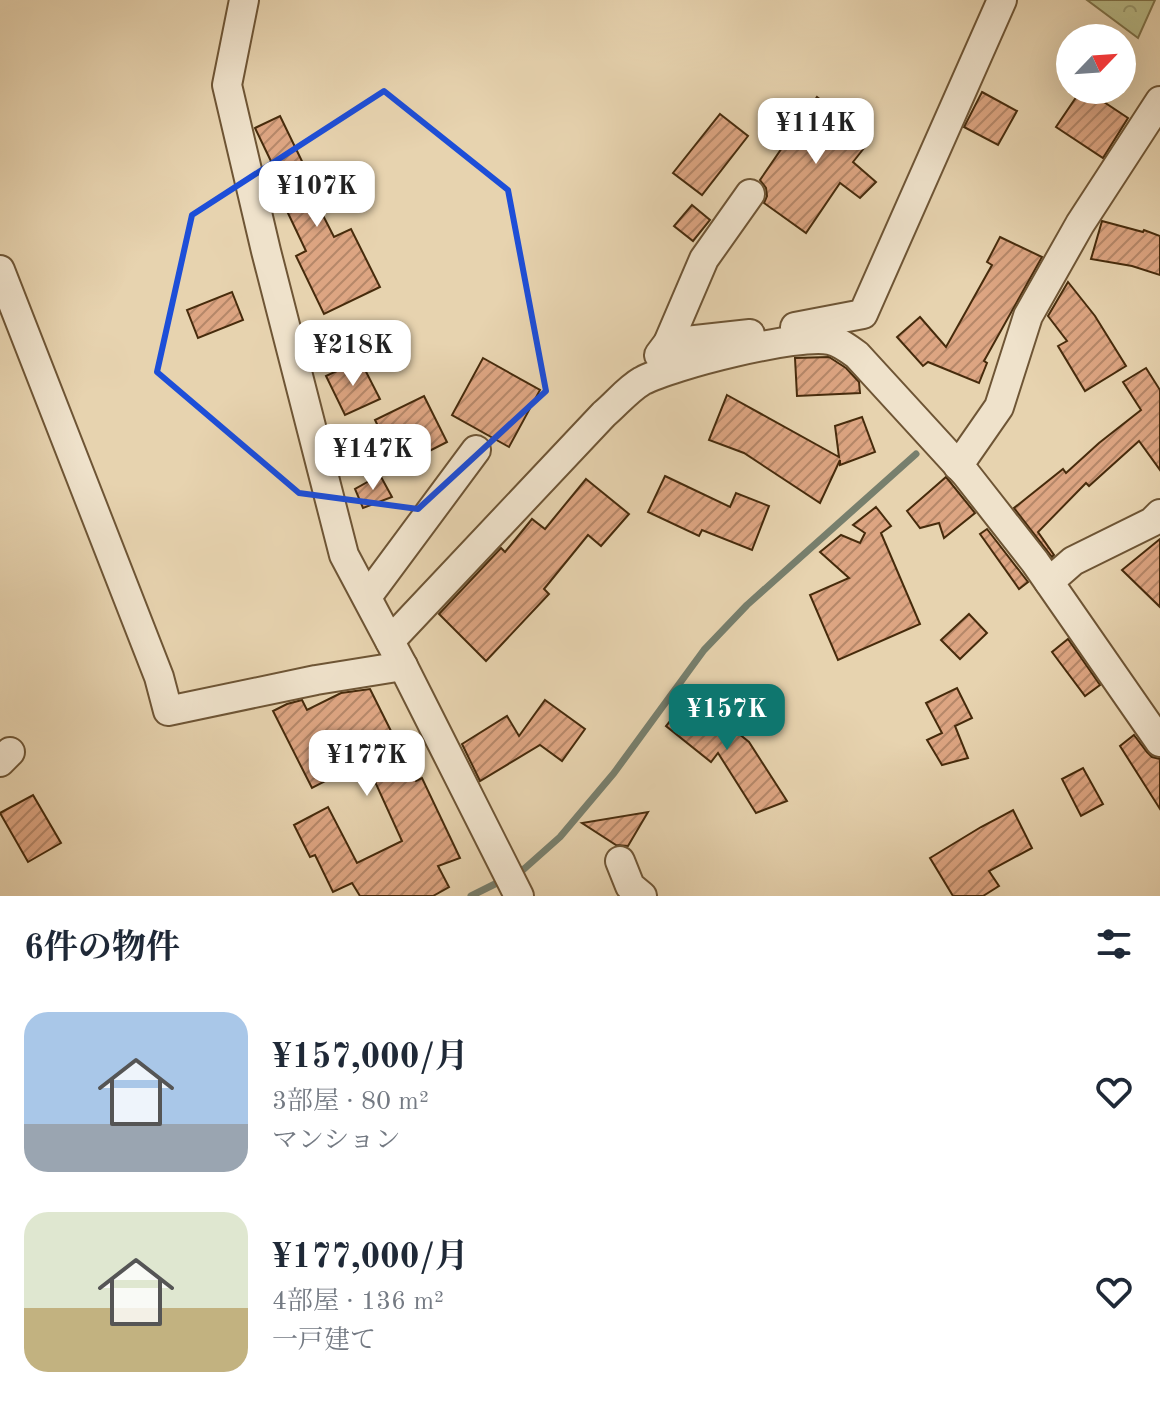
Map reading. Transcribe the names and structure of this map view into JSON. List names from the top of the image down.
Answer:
{
  "north": "top right",
  "page": {
    "price": [
      "¥114K",
      "¥107K",
      "¥218K",
      "¥147K",
      "¥157K",
      "¥177K"
    ],
    "heading": "6件の物件",
    "list": [
      {
        "name": "¥157,000/月",
        "note": "3部屋 · 80 m² · マンション"
      },
      {
        "name": "¥177,000/月",
        "note": "4部屋 · 136 m² · 一戸建て"
      }
    ]
  }
}
